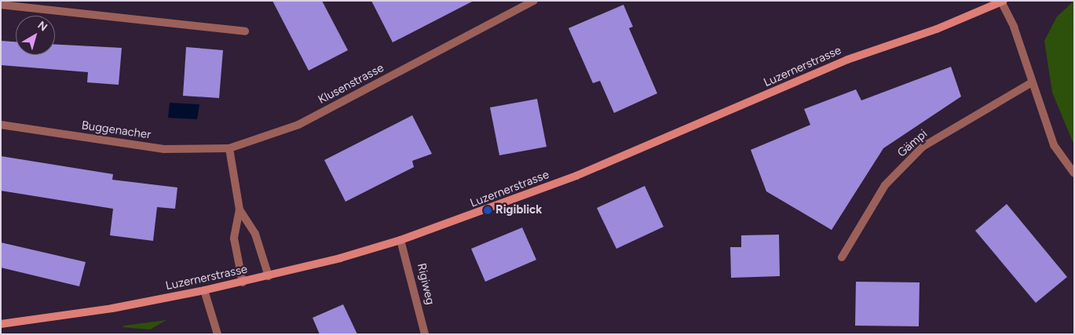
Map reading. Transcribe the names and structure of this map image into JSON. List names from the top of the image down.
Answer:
{
  "streets": {
    "main road": ["Luzernerstrasse"],
    "street": [
      "Klusenstrasse",
      "Buggenacher",
      "Gämpi",
      "Rigiweg"
    ]
  },
  "crossings": [
    ["Luzernerstrasse", "Rigiweg"],
    ["Klusenstrasse", "Buggenacher"]
  ],
  "places": ["Rigiblick"],
  "north": "top right"
}
